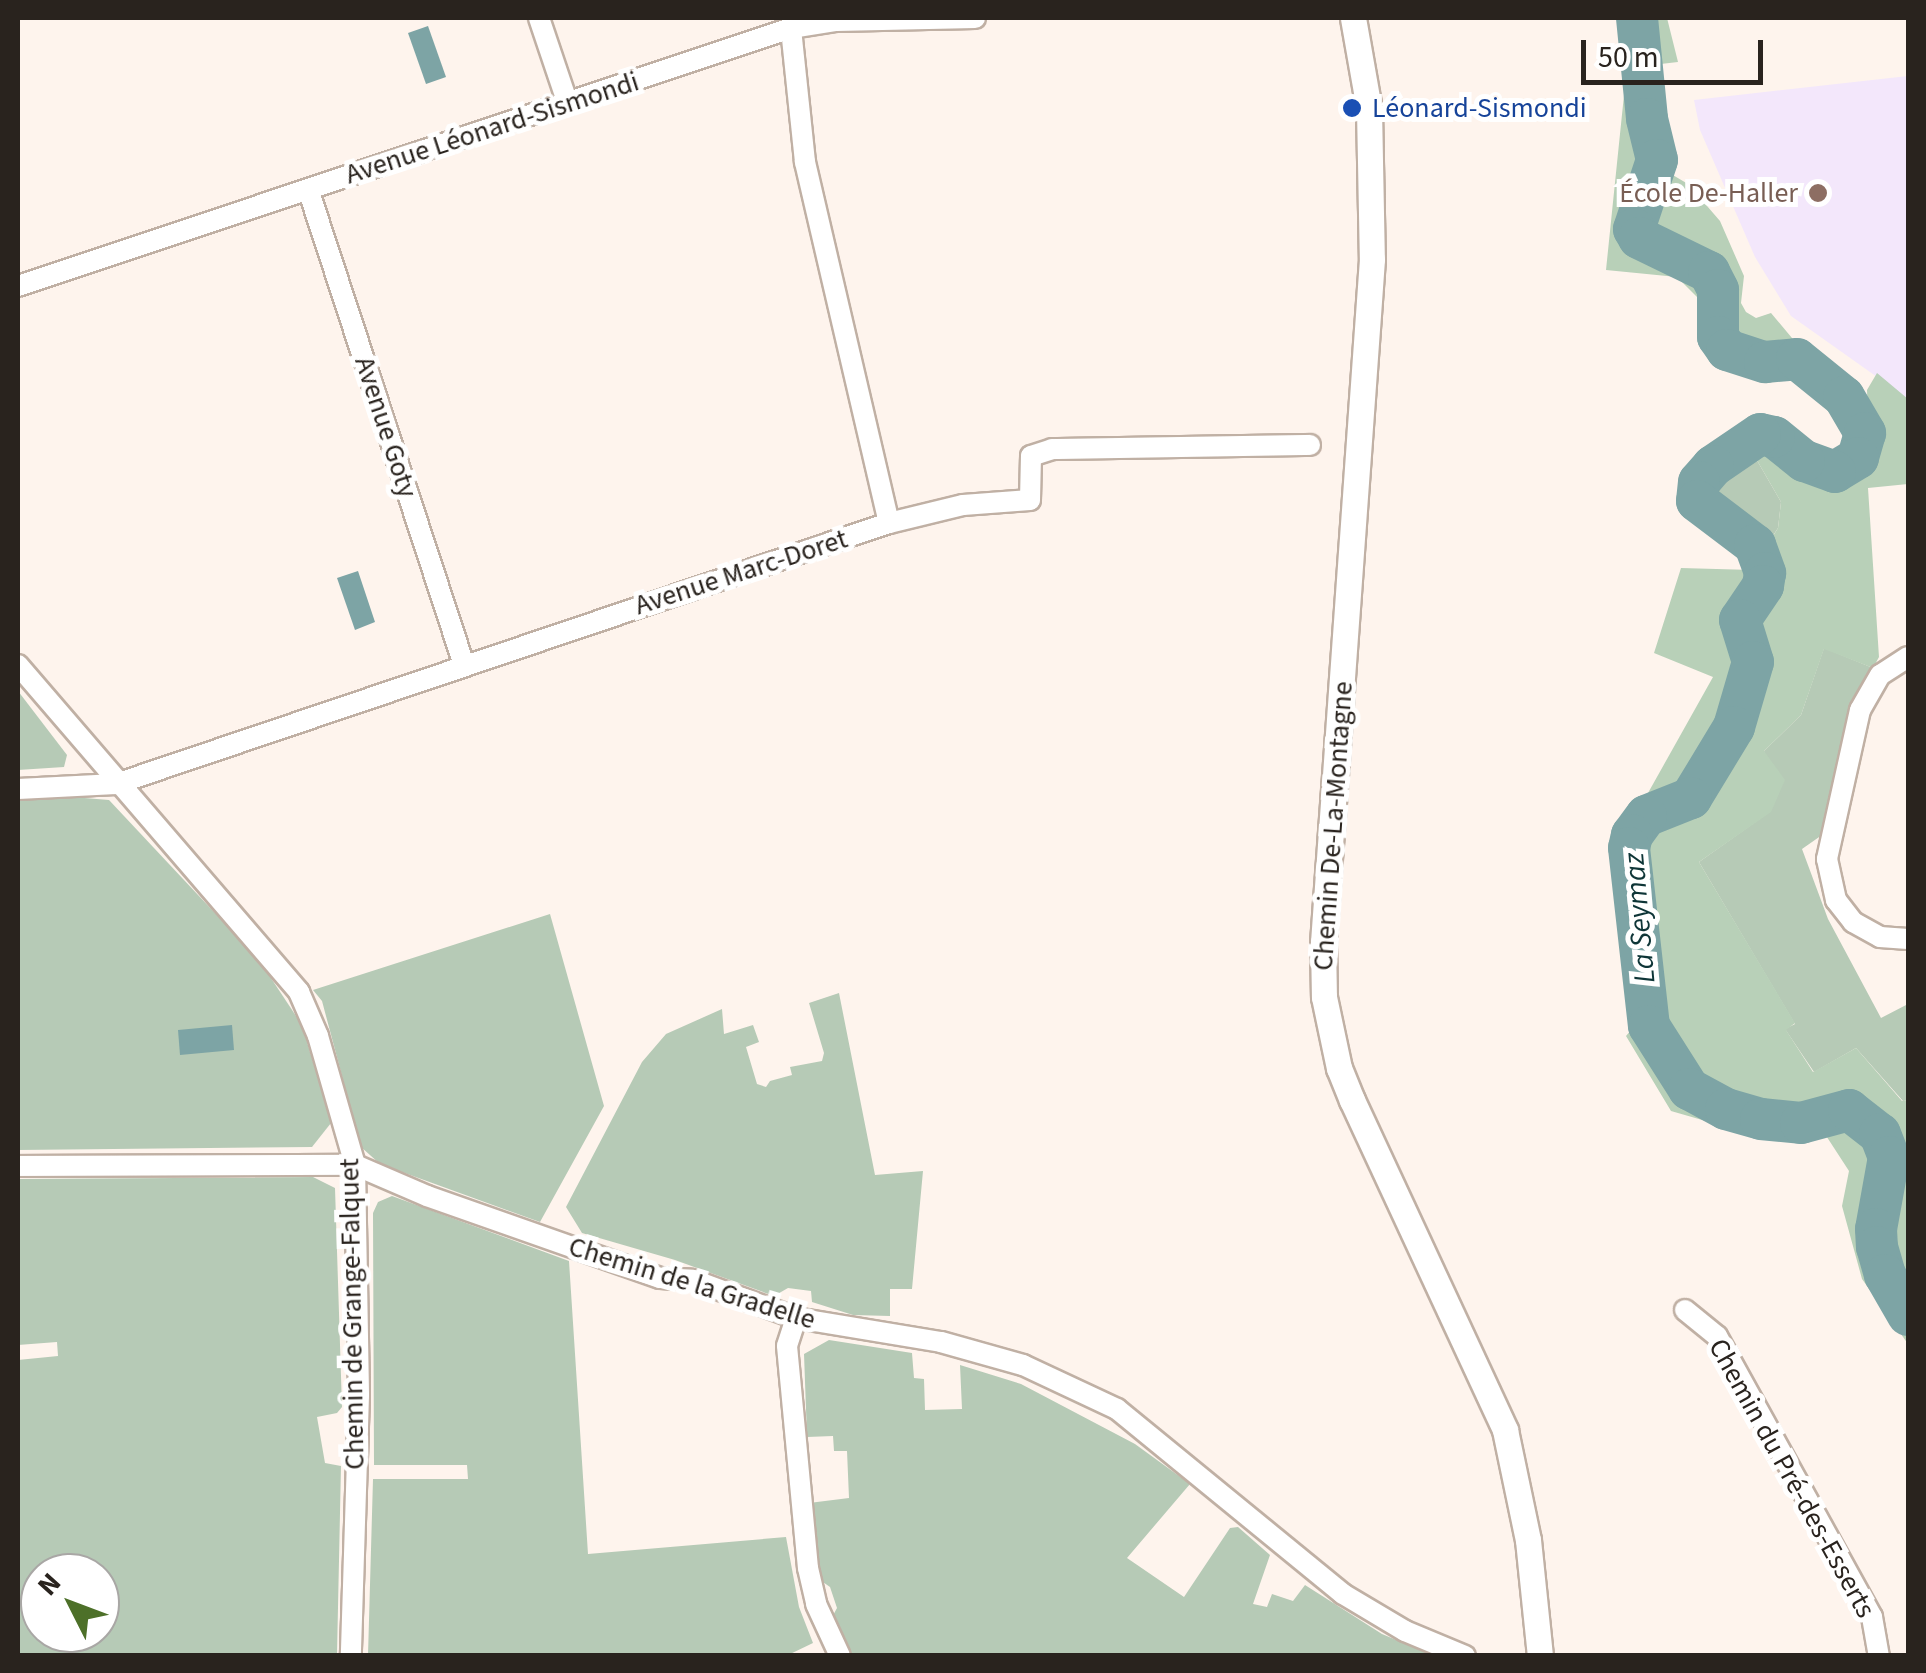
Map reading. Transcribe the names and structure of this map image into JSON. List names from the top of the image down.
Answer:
{
  "streets": {
    "street": [
      "Avenue Léonard-Sismondi",
      "Avenue Goty",
      "Avenue Marc-Doret",
      "Chemin De-La-Montagne",
      "Chemin de la Gradelle",
      "Chemin de Grange-Falquet",
      "Chemin du Pré-des-Esserts"
    ]
  },
  "crossings": [
    ["Avenue Léonard-Sismondi", "Avenue Goty"],
    ["Avenue Goty", "Avenue Marc-Doret"],
    ["Avenue Marc-Doret", "Chemin de Grange-Falquet"],
    ["Chemin de la Gradelle", "Chemin de Grange-Falquet"]
  ],
  "water": ["La Seymaz"],
  "places": ["Léonard-Sismondi", "École De-Haller"],
  "scale_bar": "50 m",
  "north": "top left"
}
